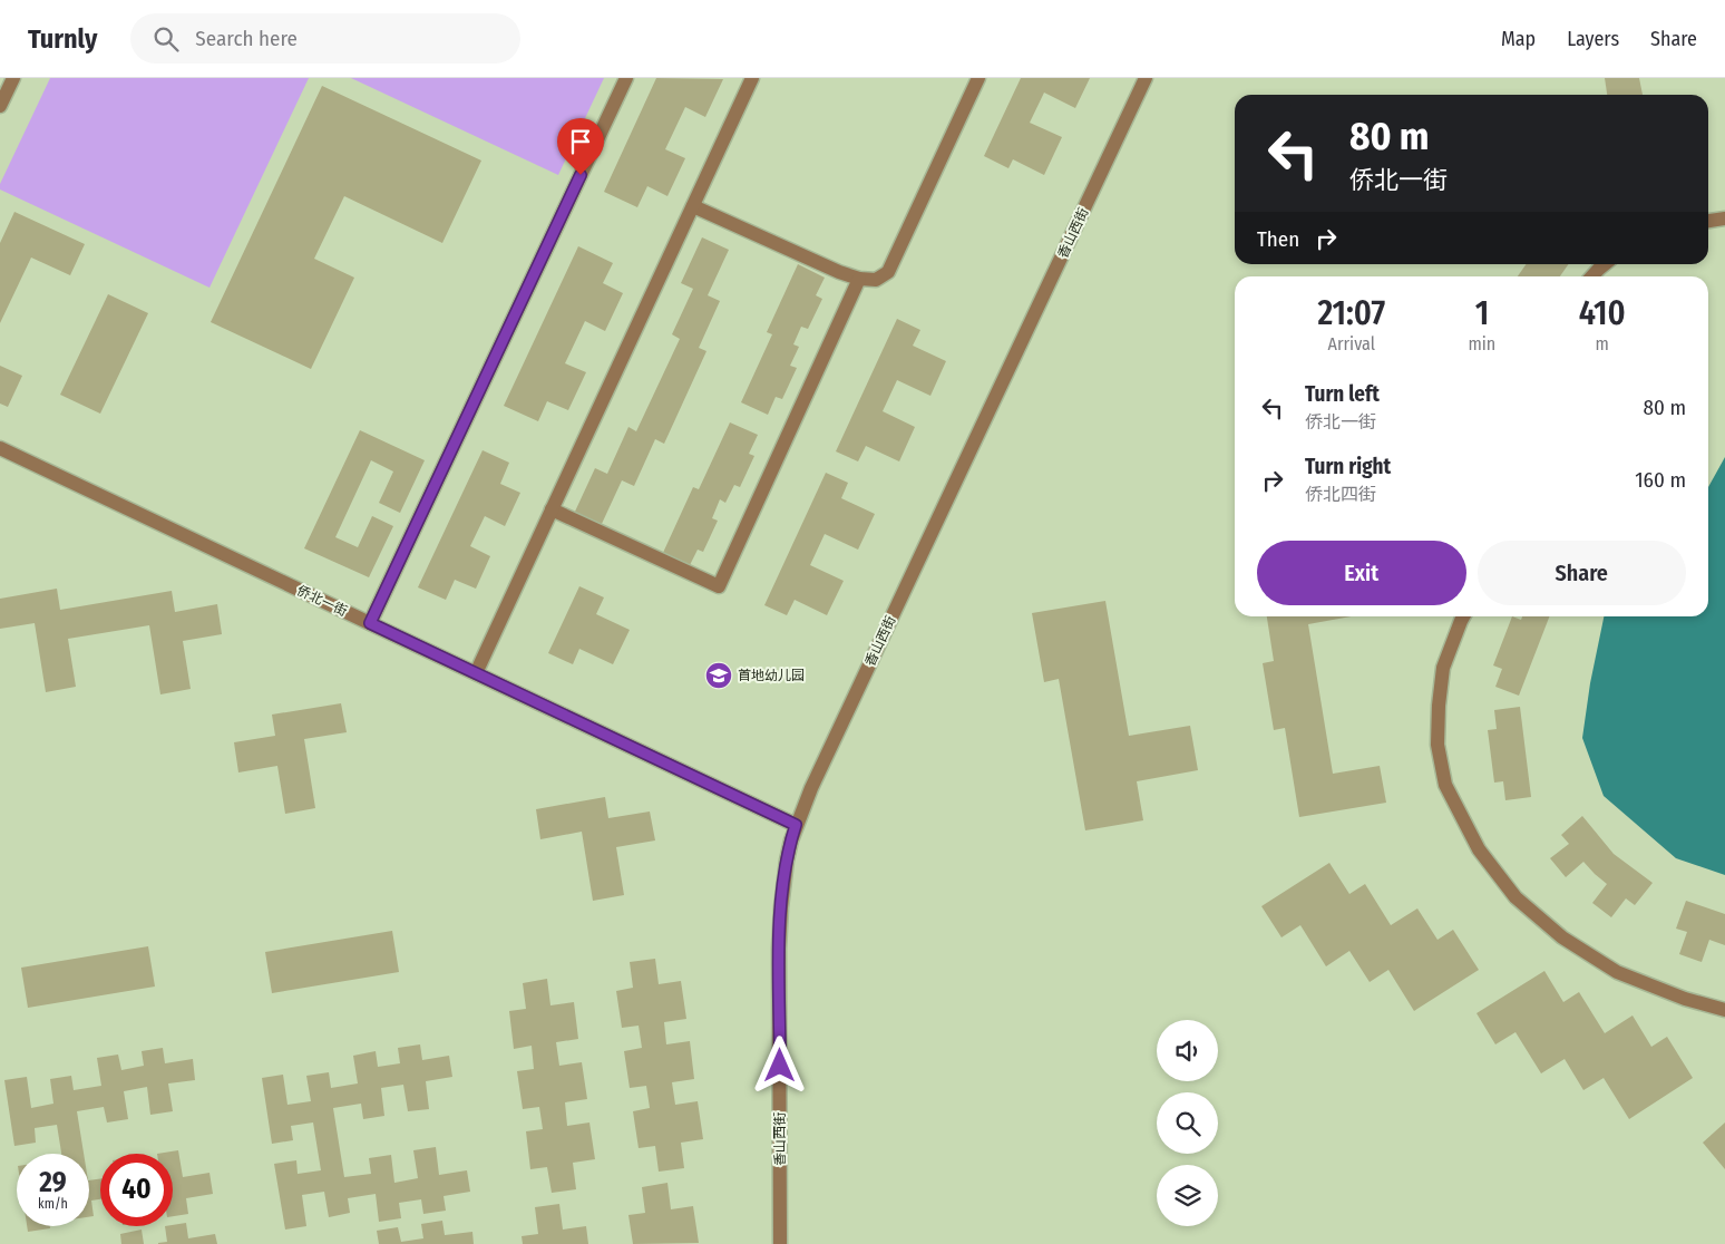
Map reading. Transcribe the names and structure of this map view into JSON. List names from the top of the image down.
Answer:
{
  "streets": {
    "street": ["香山西街", "侨北一街"]
  },
  "crossings": [
    ["香山西街", "侨北一街"]
  ],
  "places": {
    "school or university": ["首地幼儿园"]
  },
  "page": {
    "header": "Turnly",
    "search": "Search here",
    "nav": ["Map", "Layers", "Share"],
    "turn": ["80 m", "侨北一街"],
    "then": "Then",
    "eta": [
      "21:07",
      "Arrival",
      "1",
      "min",
      "410",
      "m"
    ],
    "list": [
      {
        "name": "Turn left",
        "note": "侨北一街",
        "value": "80 m"
      },
      {
        "name": "Turn right",
        "note": "侨北四街",
        "value": "160 m"
      }
    ],
    "buttons": ["Exit", "Share"],
    "speed": "29 km/h",
    "limit": "40"
  }
}
